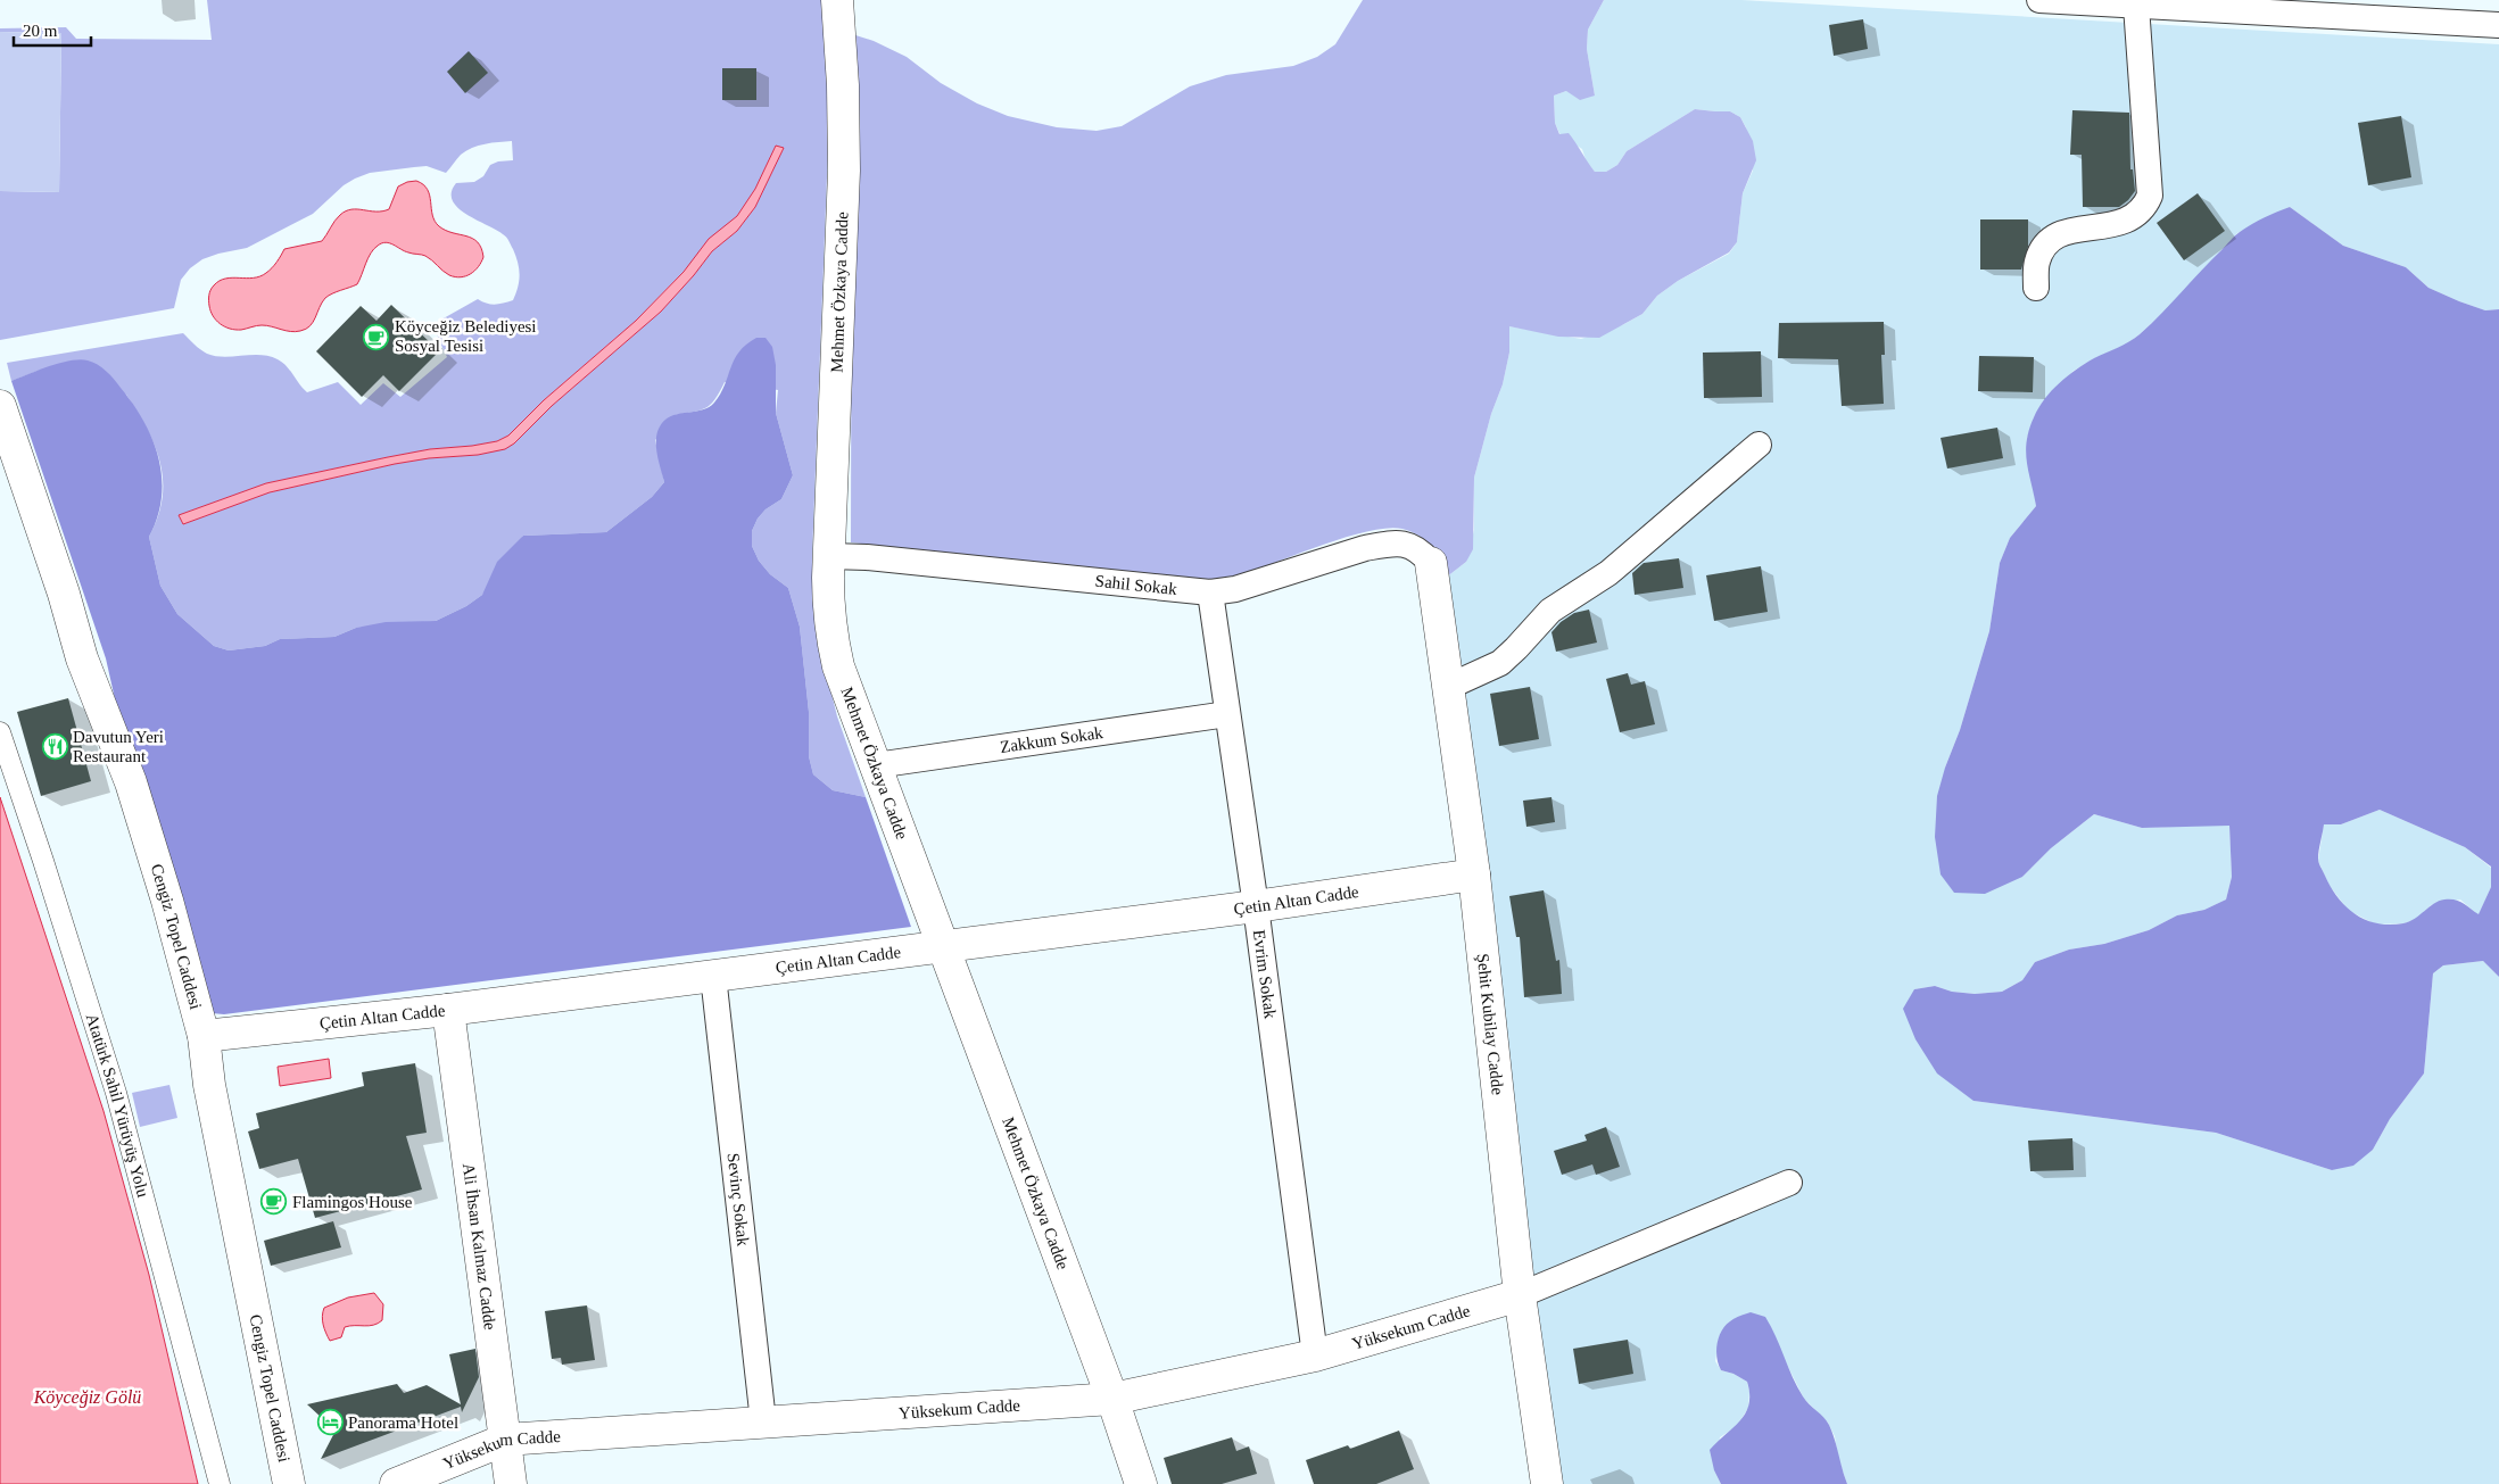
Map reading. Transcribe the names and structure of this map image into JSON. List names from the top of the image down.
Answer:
{
  "streets": {
    "street": [
      "Mehmet Özkaya Cadde",
      "Sahil Sokak",
      "Zakkum Sokak",
      "Çetin Altan Cadde",
      "Cengiz Topel Caddesi",
      "Evrim Sokak",
      "Şehit Kubilay Cadde",
      "Atatürk Sahil Yürüyüş Yolu",
      "Sevinç Sokak",
      "Ali İhsan Kalmaz Cadde",
      "Yüksekum Cadde"
    ]
  },
  "crossings": [
    ["Mehmet Özkaya Cadde", "Sahil Sokak"],
    ["Mehmet Özkaya Cadde", "Zakkum Sokak"],
    ["Mehmet Özkaya Cadde", "Çetin Altan Cadde"],
    ["Mehmet Özkaya Cadde", "Yüksekum Cadde"],
    ["Sahil Sokak", "Evrim Sokak"],
    ["Sahil Sokak", "Şehit Kubilay Cadde"],
    ["Zakkum Sokak", "Evrim Sokak"],
    ["Çetin Altan Cadde", "Cengiz Topel Caddesi"],
    ["Çetin Altan Cadde", "Evrim Sokak"],
    ["Çetin Altan Cadde", "Şehit Kubilay Cadde"],
    ["Çetin Altan Cadde", "Sevinç Sokak"],
    ["Çetin Altan Cadde", "Ali İhsan Kalmaz Cadde"],
    ["Evrim Sokak", "Yüksekum Cadde"],
    ["Şehit Kubilay Cadde", "Yüksekum Cadde"],
    ["Sevinç Sokak", "Yüksekum Cadde"],
    ["Ali İhsan Kalmaz Cadde", "Yüksekum Cadde"]
  ],
  "water": ["Köyceğiz Gölü"],
  "places": {
    "cafe": ["Köyceğiz Belediyesi Sosyal Tesisi", "Flamingos House"],
    "restaurant": ["Davutun Yeri Restaurant"],
    "hotel": ["Panorama Hotel"]
  },
  "scale_bar": "20 m"
}
